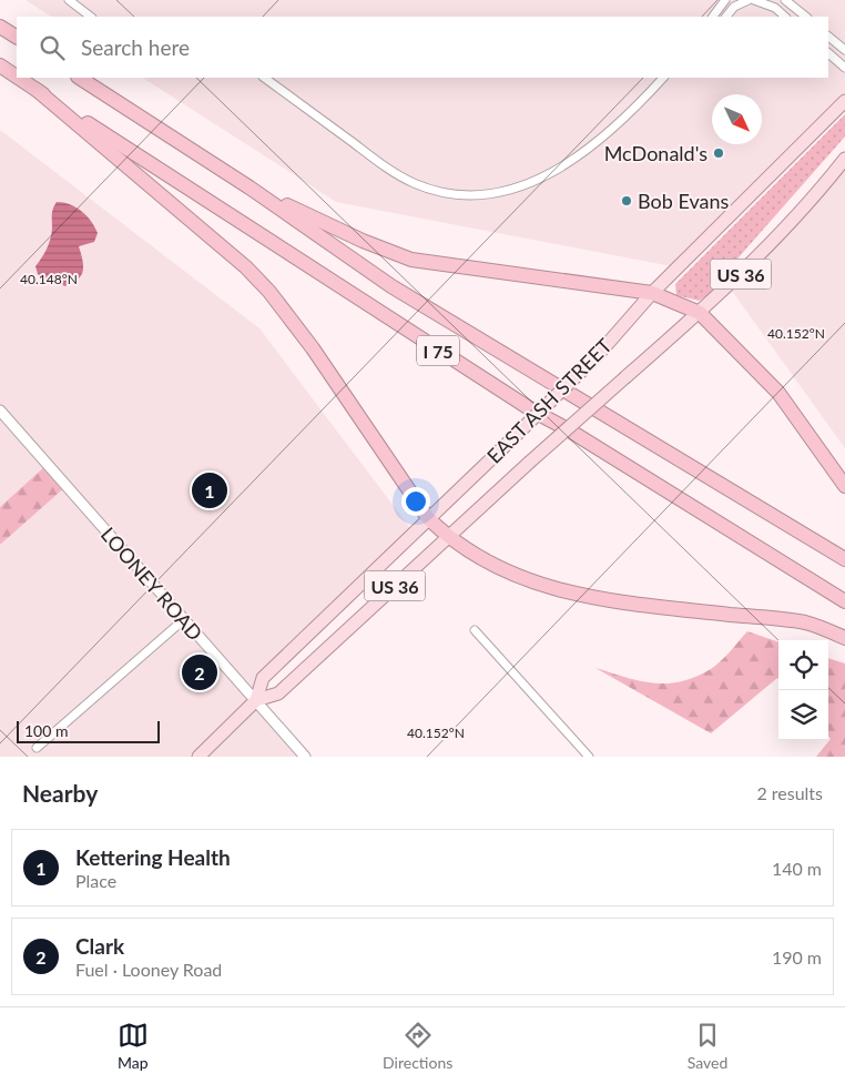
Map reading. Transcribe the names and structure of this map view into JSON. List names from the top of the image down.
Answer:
{
  "streets": {
    "highway": ["I 75"],
    "main road": ["US 36", "EAST ASH STREET"],
    "street": ["LOONEY ROAD"]
  },
  "crossings": [
    ["EAST ASH STREET", "LOONEY ROAD"]
  ],
  "places": ["McDonald's", "Bob Evans"],
  "scale_bar": "100 m",
  "north": "bottom right",
  "page": {
    "search": "Search here",
    "pins": ["1", "2"],
    "scale": "100 m",
    "heading": ["Nearby", "2 results"],
    "list": [
      {
        "mark": "1",
        "name": "Kettering Health",
        "note": "Place",
        "value": "140 m"
      },
      {
        "mark": "2",
        "name": "Clark",
        "note": "Fuel · Looney Road",
        "value": "190 m"
      }
    ],
    "nav": ["Map", "Directions", "Saved"]
  },
  "coordinates": ["40.148°N", "40.152°N"]
}
